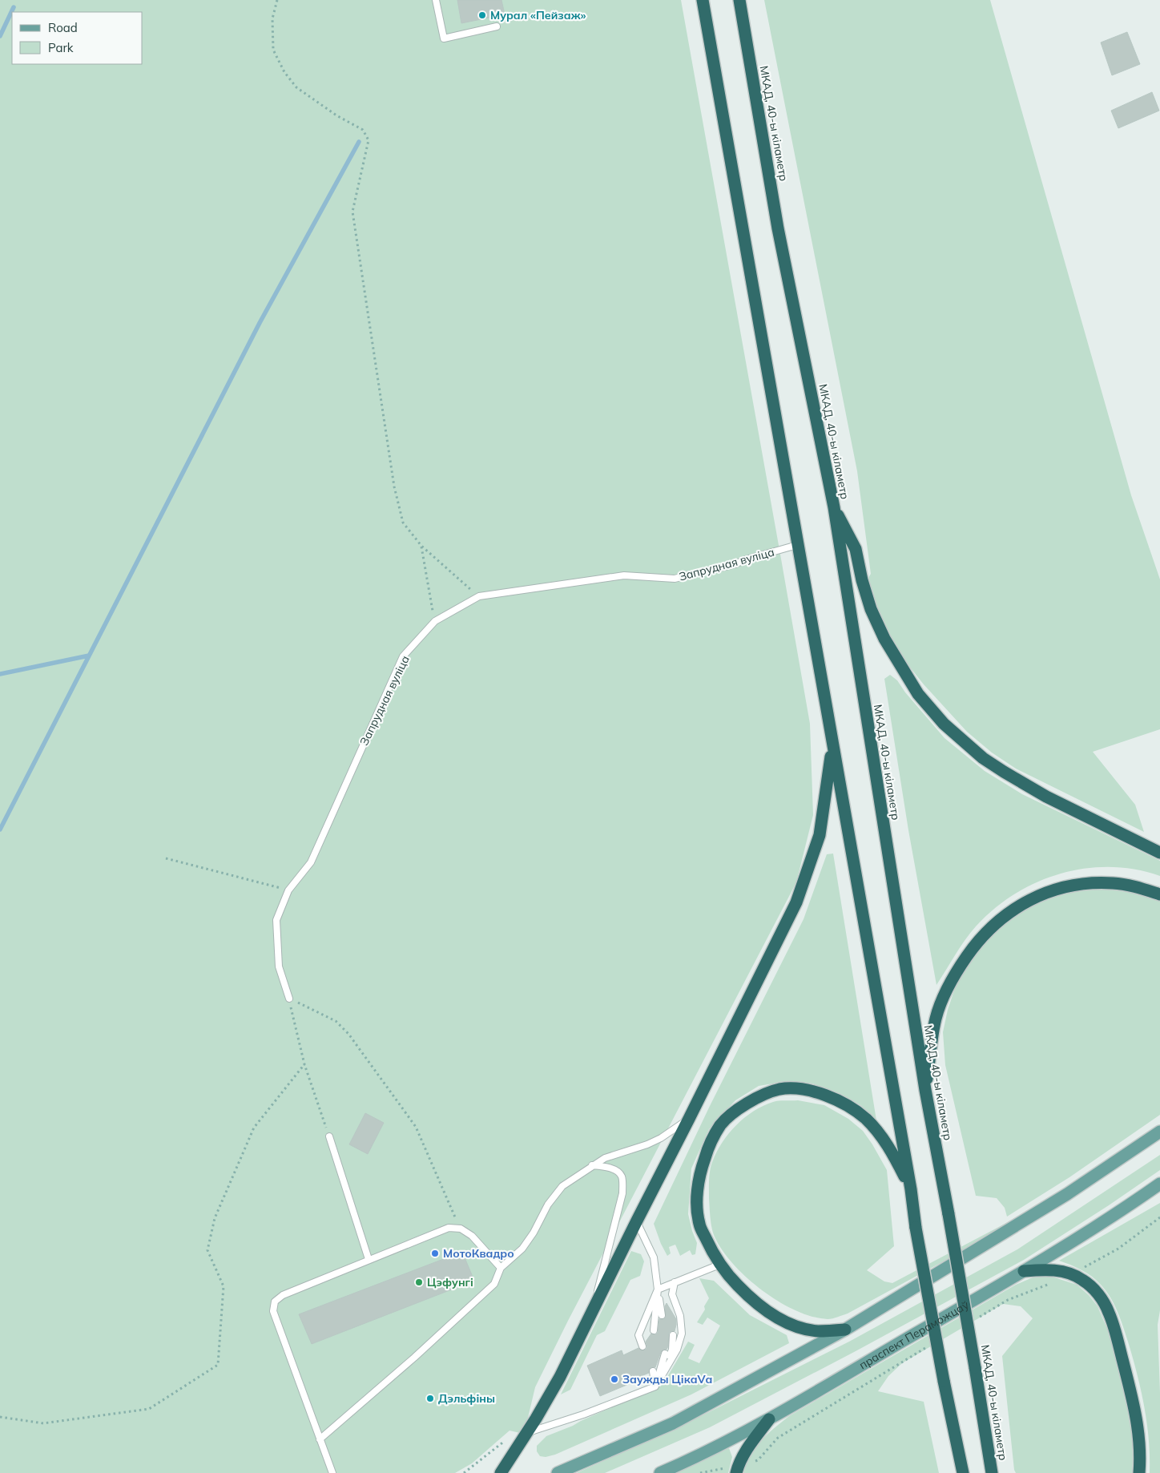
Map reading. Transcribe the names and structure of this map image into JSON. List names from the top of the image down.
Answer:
{
  "streets": {
    "highway": ["МКАД, 40-ы кіламетр"],
    "main road": ["праспект Пераможцаў"],
    "lane": ["Запрудная вуліца"]
  },
  "places": [
    "Мурал «Пейзаж»",
    "МотоКвадро",
    "Цэфунгі",
    "Заужды ЦікаVа",
    "Дэльфіны"
  ],
  "legend": ["Road", "Park"]
}
